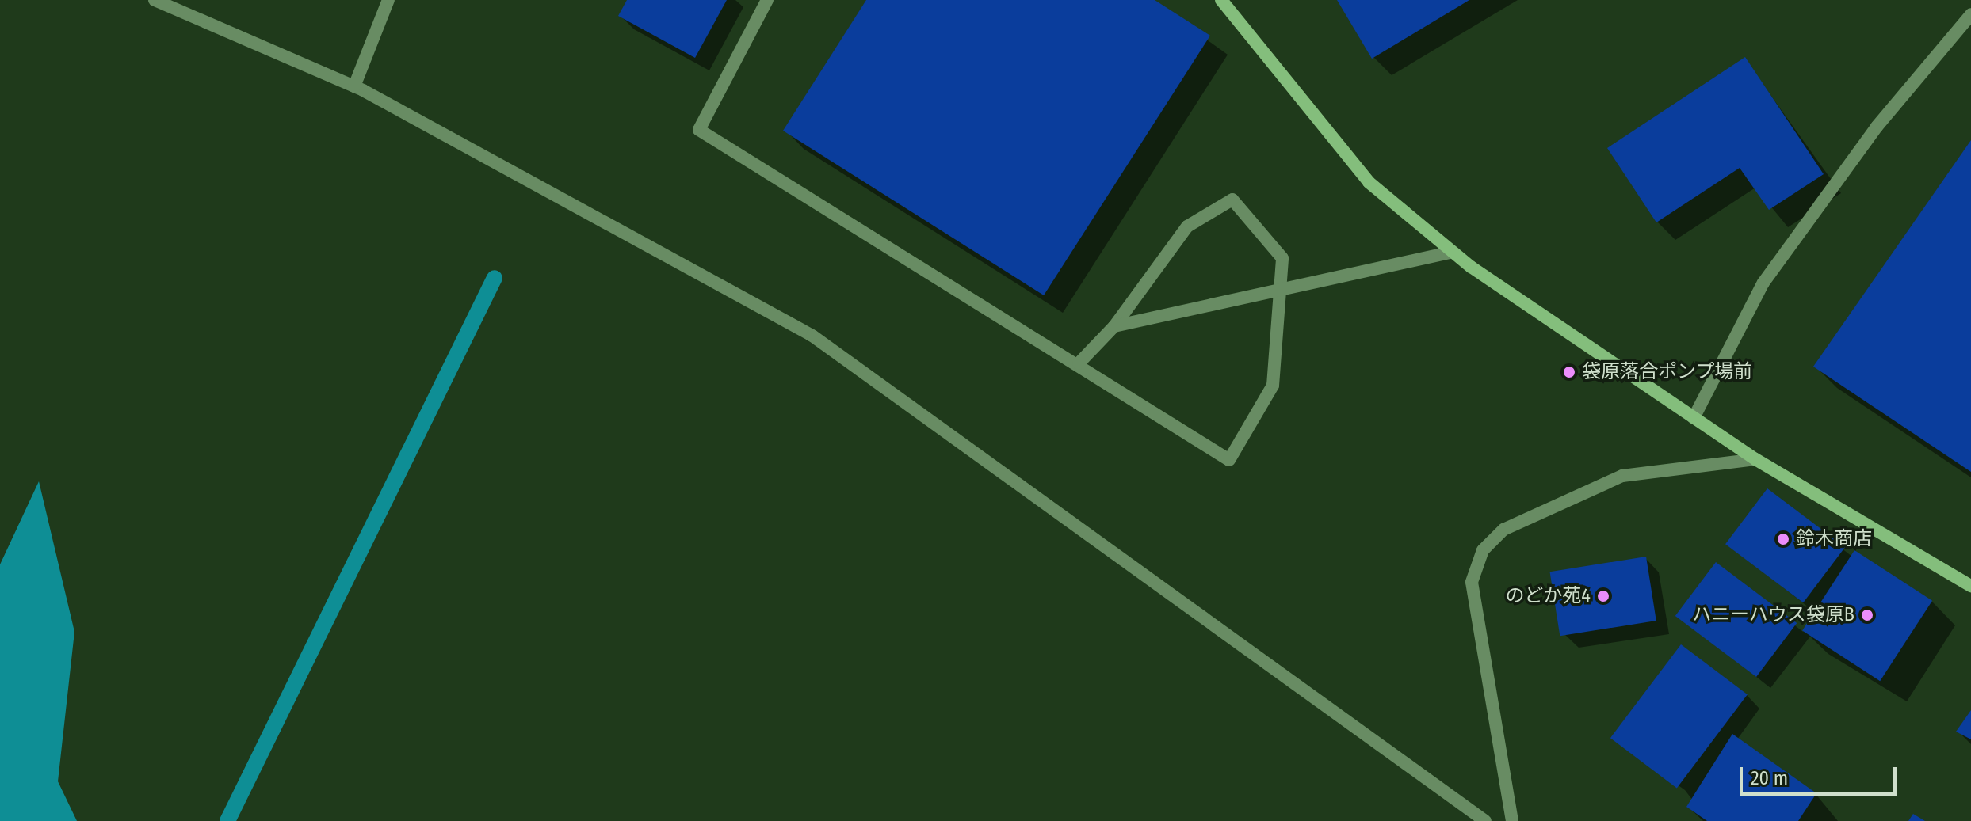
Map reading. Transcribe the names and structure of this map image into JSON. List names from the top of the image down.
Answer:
{
  "places": [
    "袋原落合ポンプ場前",
    "鈴木商店",
    "のどか苑4",
    "ハニーハウス袋原B"
  ],
  "scale_bar": "20 m"
}
